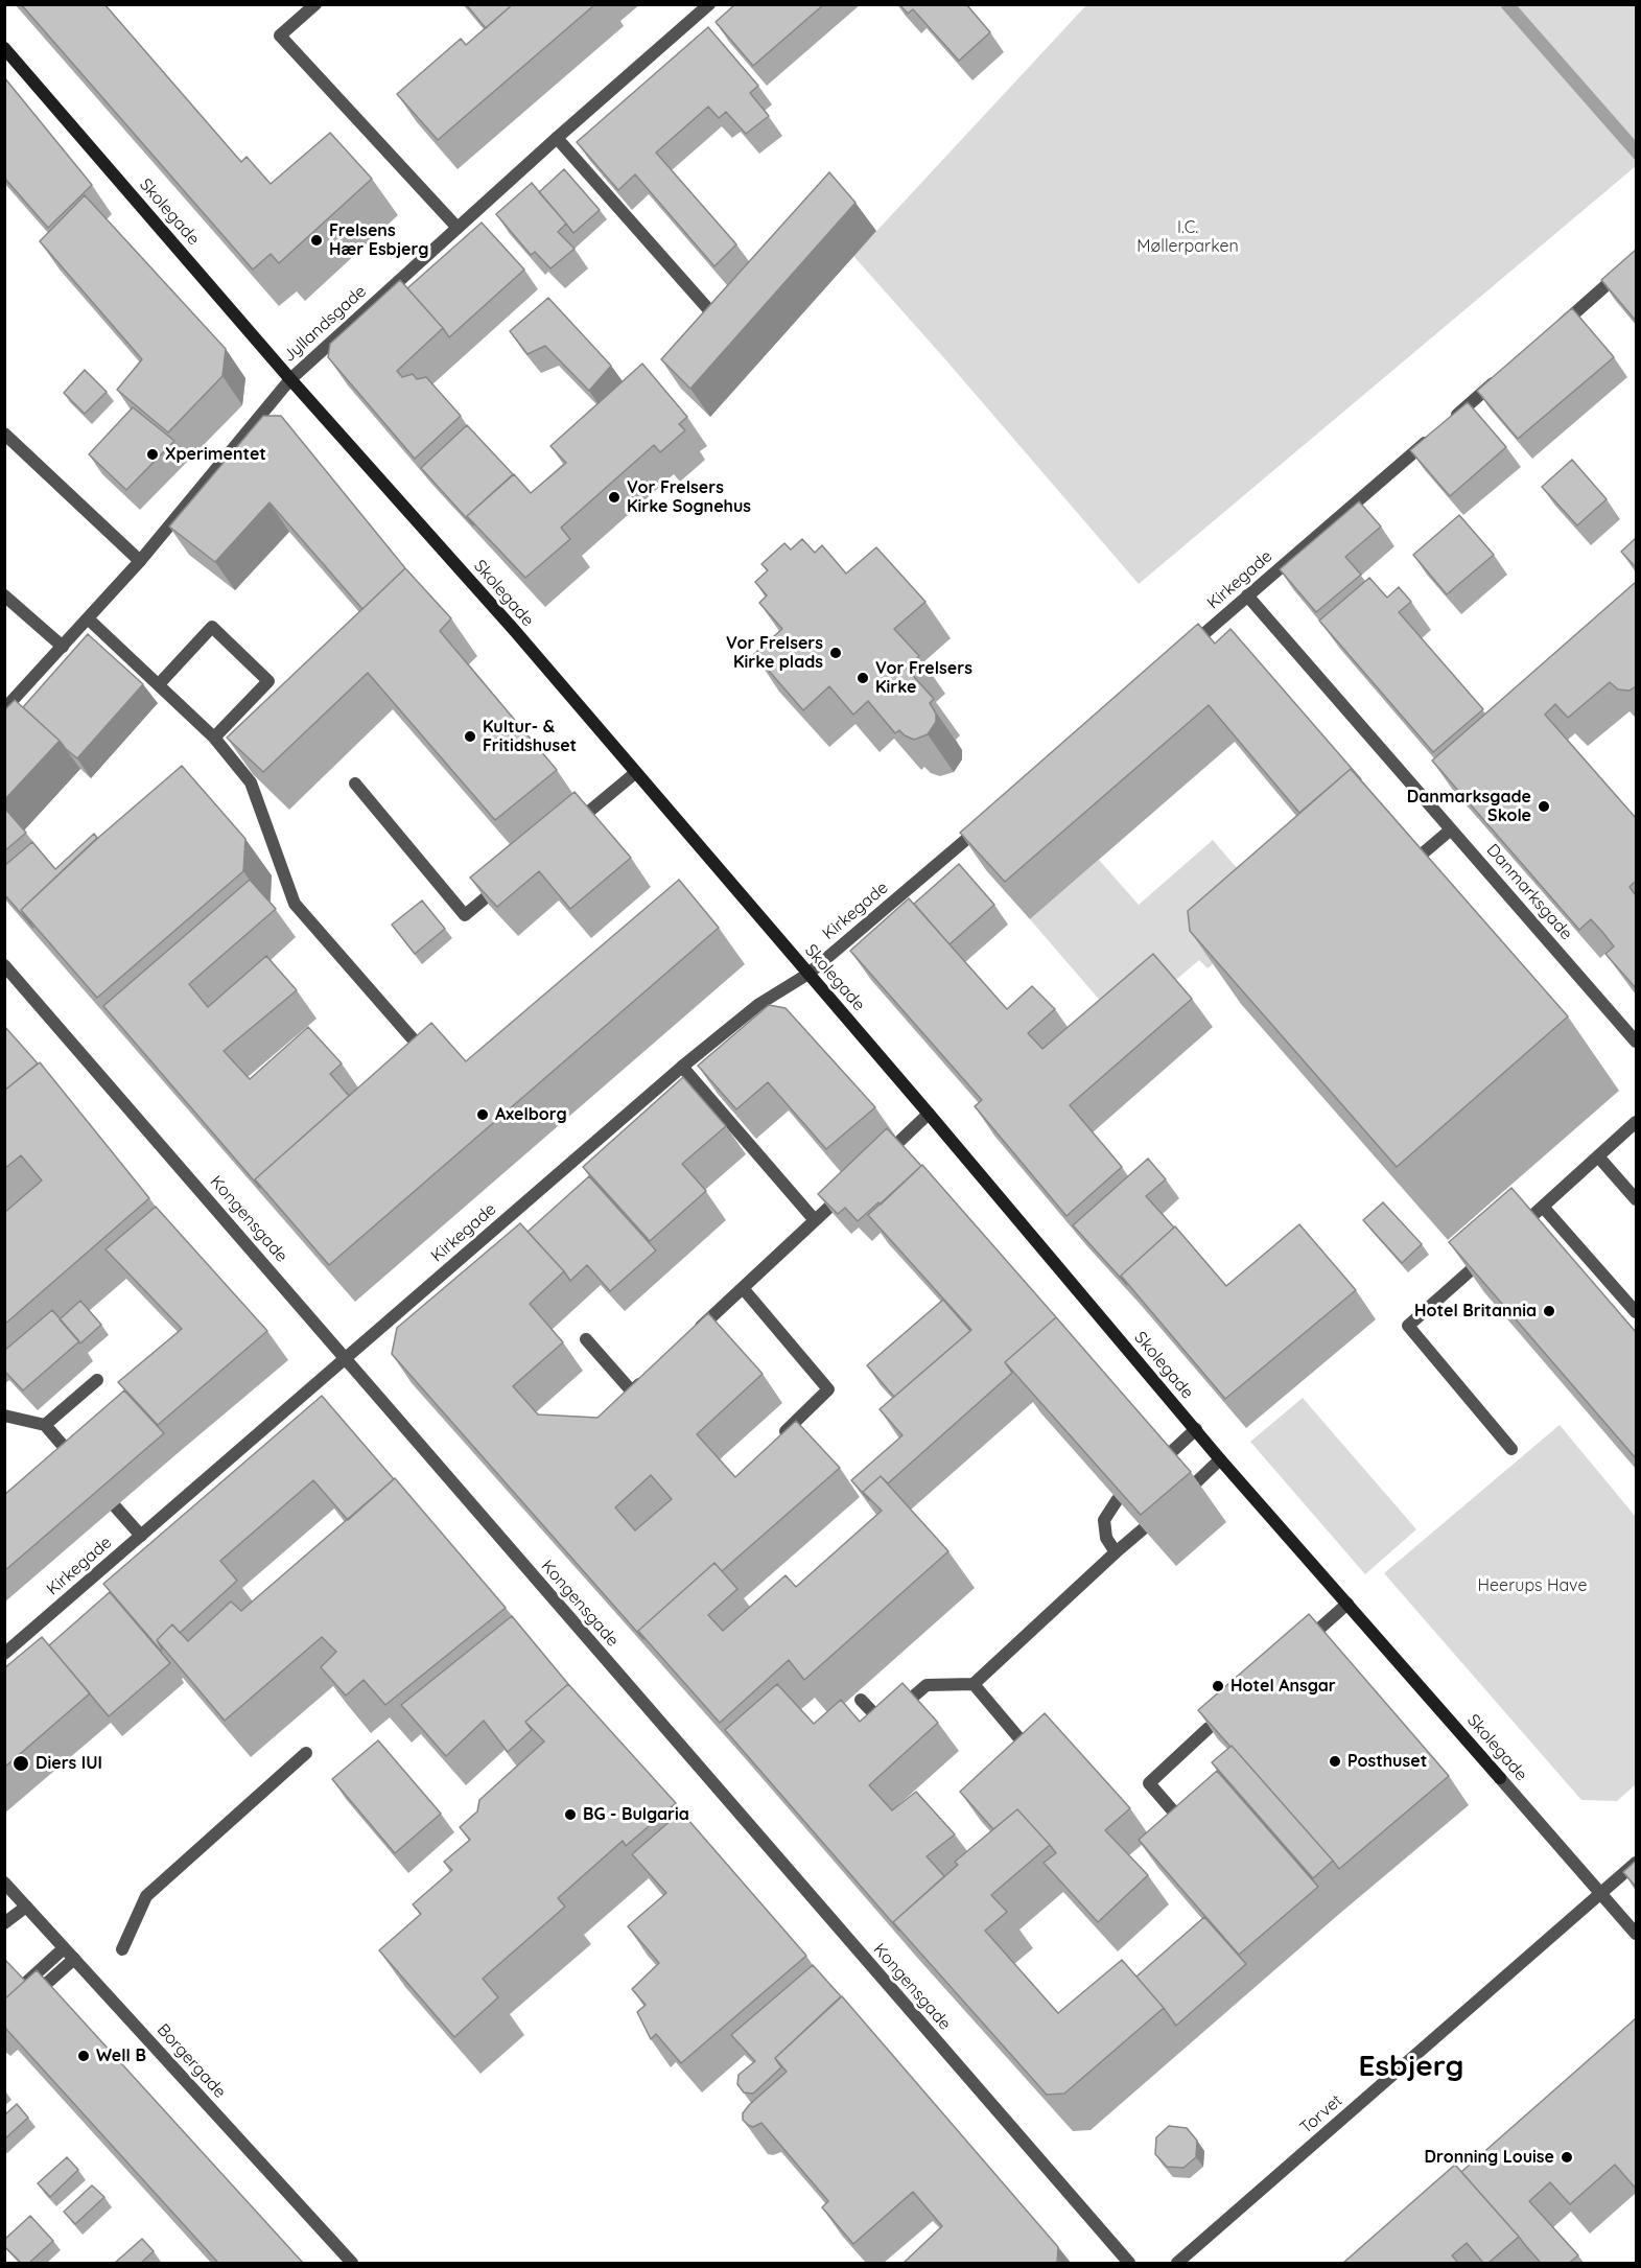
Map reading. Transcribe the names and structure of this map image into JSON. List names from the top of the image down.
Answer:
{
  "streets": {
    "street": [
      "Skolegade",
      "Jyllandsgade",
      "Kirkegade",
      "Danmarksgade",
      "Kongensgade",
      "Borgergade",
      "Torvet"
    ]
  },
  "crossings": [
    ["Skolegade", "Jyllandsgade"],
    ["Skolegade", "Kirkegade"],
    ["Skolegade", "Torvet"],
    ["Kirkegade", "Danmarksgade"],
    ["Kirkegade", "Kongensgade"]
  ],
  "districts": ["Esbjerg"],
  "parks": ["I.C. Møllerparken", "Heerups Have"],
  "places": [
    "Frelsens Hær Esbjerg",
    "Xperimentet",
    "Vor Frelsers Kirke Sognehus",
    "Vor Frelsers Kirke plads",
    "Vor Frelsers Kirke",
    "Kultur- & Fritidshuset",
    "Danmarksgade Skole",
    "Axelborg",
    "Hotel Britannia",
    "Hotel Ansgar",
    "Posthuset",
    "Diers IUI",
    "BG - Bulgaria",
    "Well B",
    "Dronning Louise"
  ]
}
